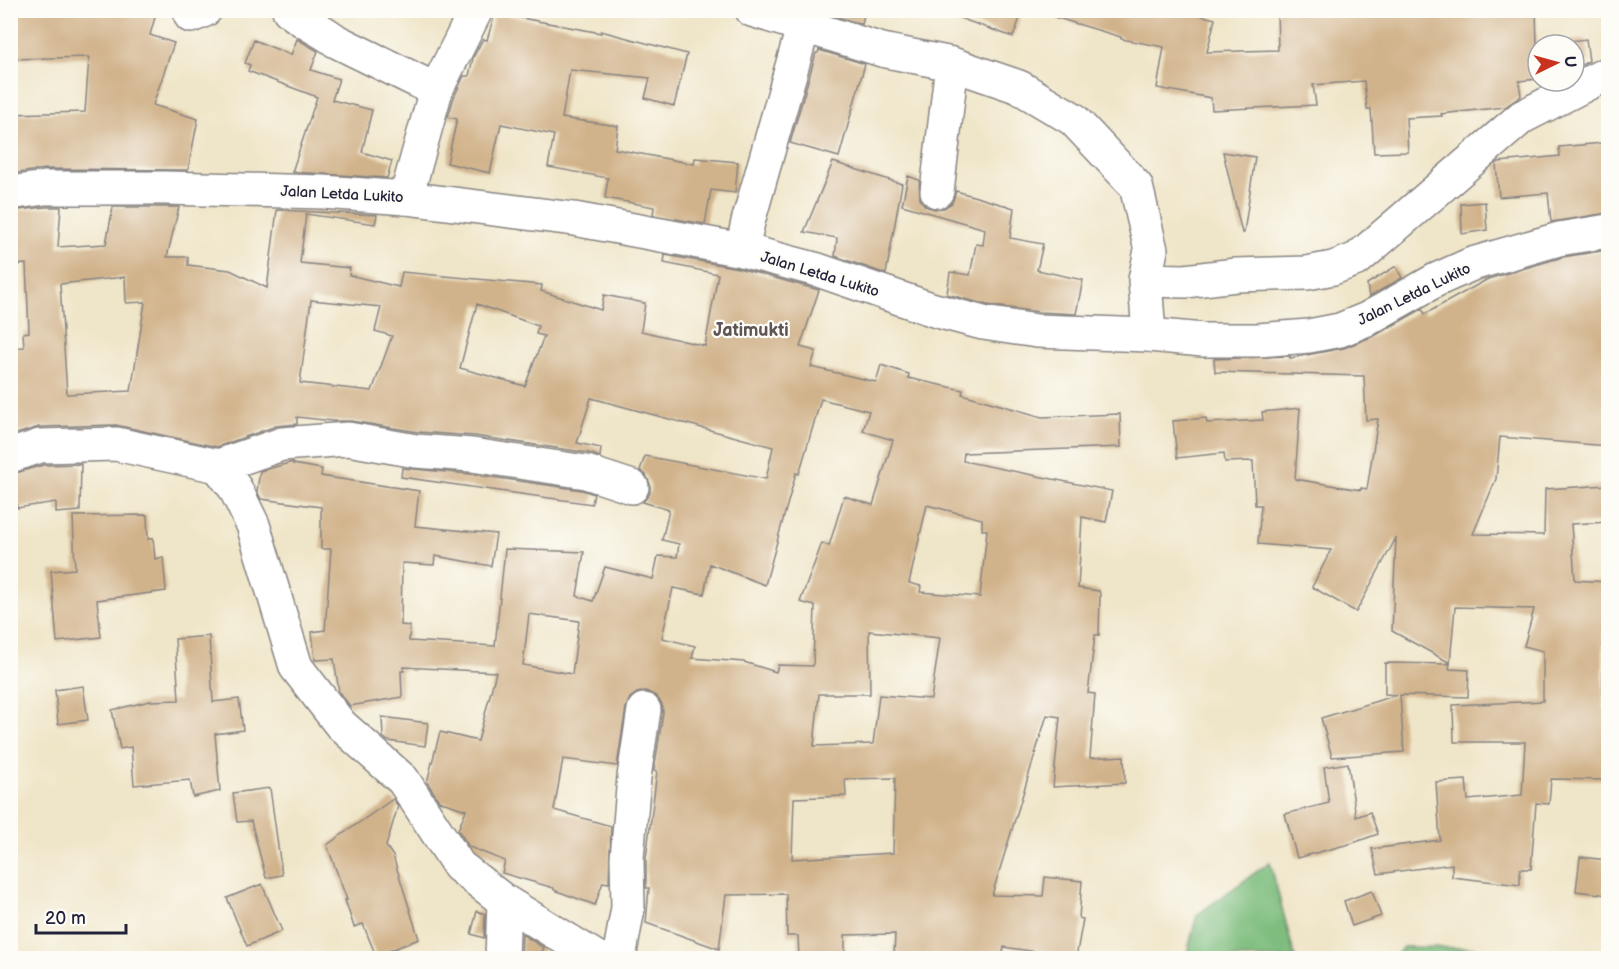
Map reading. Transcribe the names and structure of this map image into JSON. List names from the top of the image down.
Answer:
{
  "streets": {
    "street": ["Jalan Letda Lukito"]
  },
  "districts": ["Jatimukti"],
  "scale_bar": "20 m",
  "north": "right"
}
